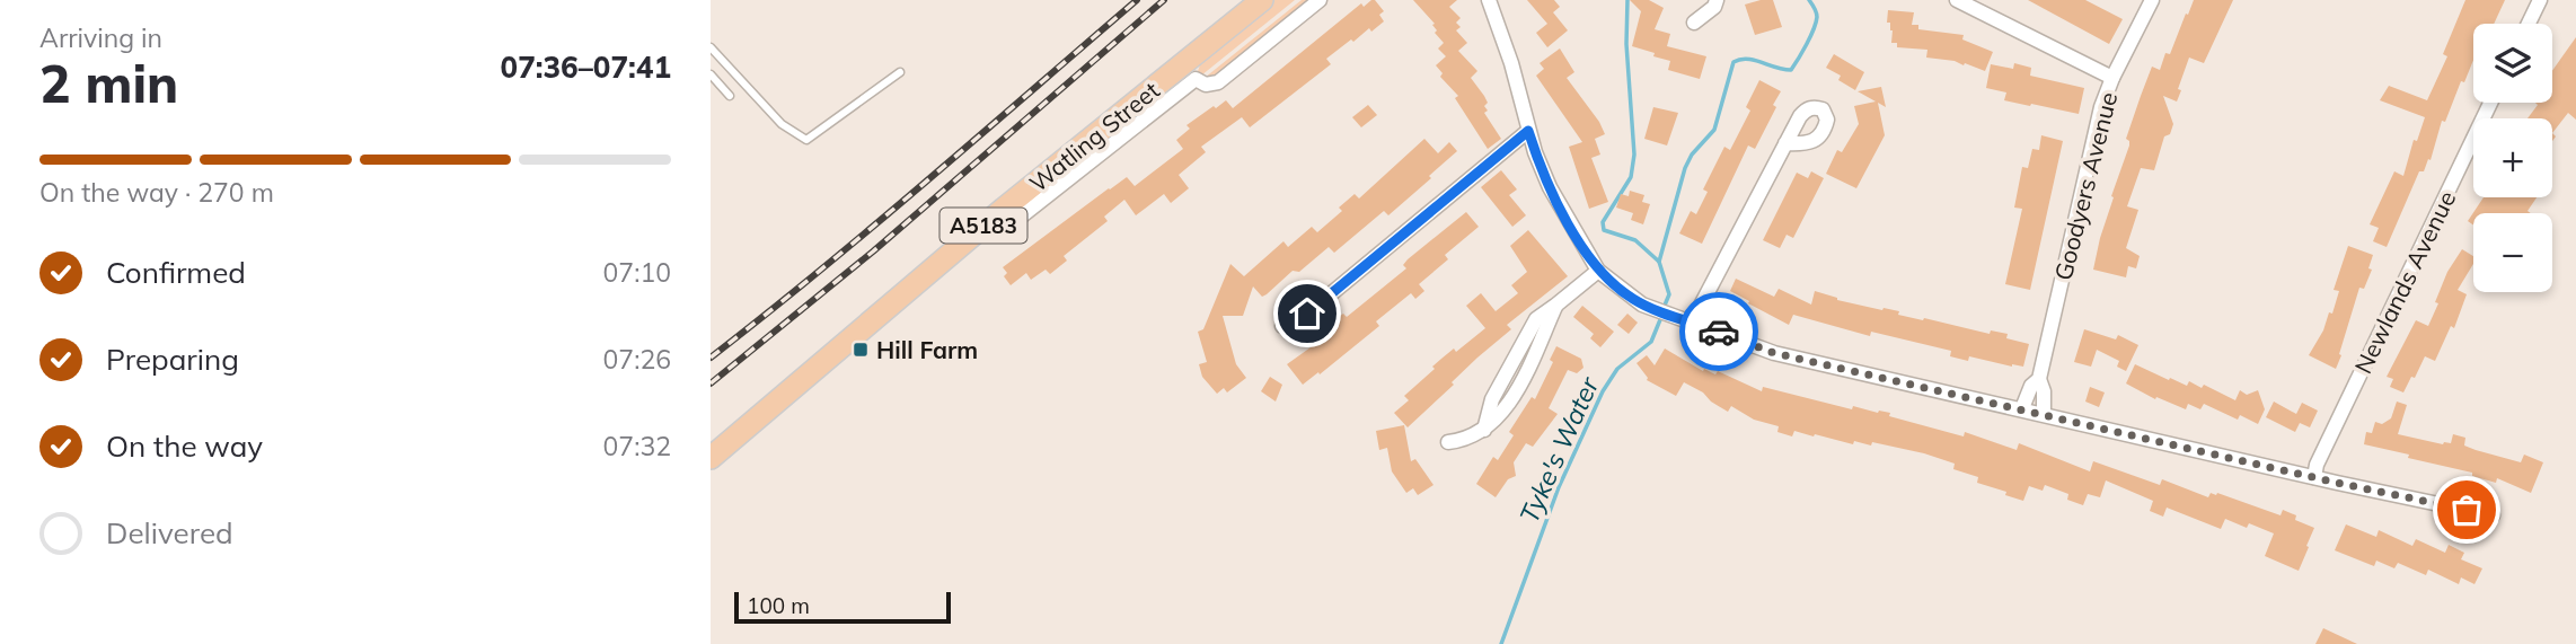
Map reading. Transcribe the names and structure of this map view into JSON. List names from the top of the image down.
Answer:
{
  "streets": {
    "main road": ["Watling Street", "A5183"],
    "street": ["Goodyers Avenue", "Newlands Avenue"]
  },
  "water": ["Tyke's Water"],
  "places": {
    "transit": ["Hill Farm"]
  },
  "scale_bar": "100 m",
  "page": {
    "heading": ["2 min", "Arriving in", "07:36–07:41"],
    "map_buttons": ["+", "−"],
    "bar": "On the way · 270 m",
    "list": [
      ["Confirmed", "07:10"],
      ["Preparing", "07:26"],
      ["On the way", "07:32"],
      "Delivered"
    ],
    "scale": "100 m"
  }
}
